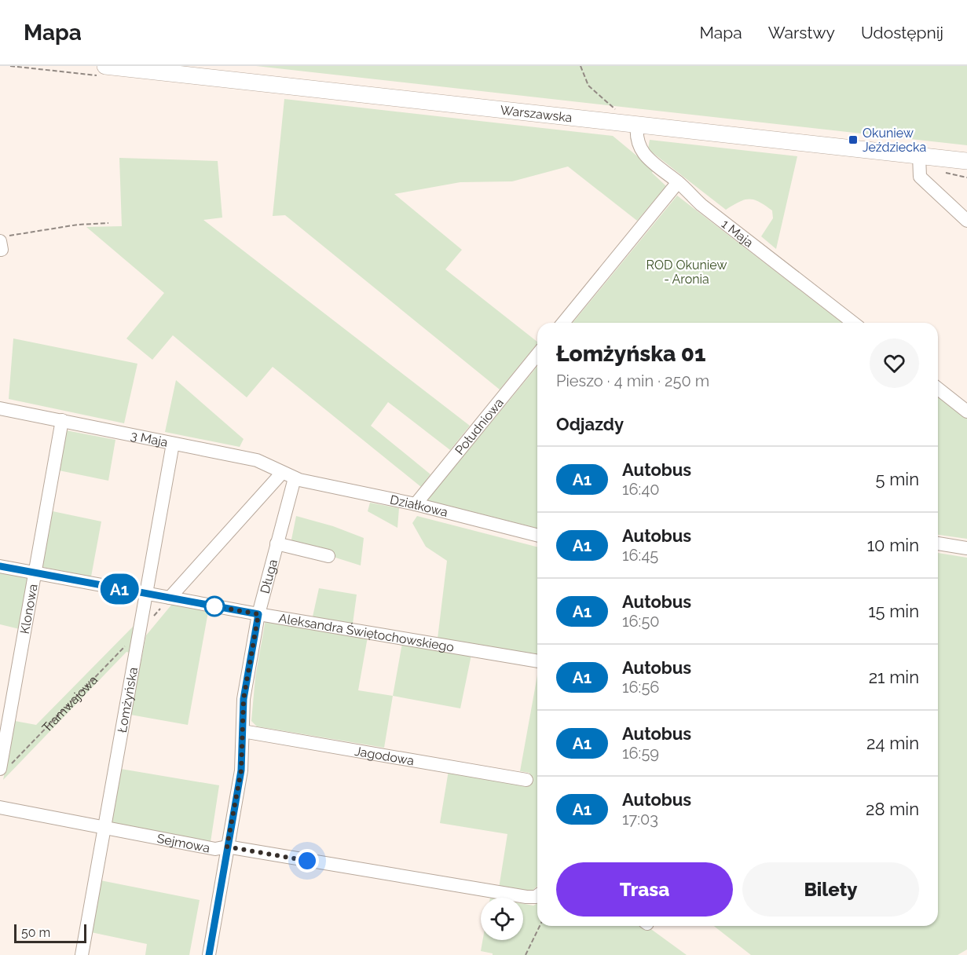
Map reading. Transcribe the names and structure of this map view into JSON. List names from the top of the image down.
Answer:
{
  "streets": {
    "main road": ["Warszawska"],
    "street": [
      "1 Maja",
      "Południowa",
      "3 Maja",
      "Działkowa",
      "Długa",
      "Klonowa",
      "Aleksandra Świętochowskiego",
      "Łomżyńska",
      "Jagodowa",
      "Sejmowa"
    ],
    "path": ["Tramwajowa"]
  },
  "crossings": [
    ["Warszawska", "1 Maja"],
    ["Południowa", "Działkowa"],
    ["3 Maja", "Działkowa"],
    ["3 Maja", "Długa"],
    ["3 Maja", "Klonowa"],
    ["3 Maja", "Łomżyńska"],
    ["Działkowa", "Długa"],
    ["Długa", "Aleksandra Świętochowskiego"],
    ["Długa", "Jagodowa"],
    ["Długa", "Sejmowa"],
    ["Klonowa", "Aleksandra Świętochowskiego"],
    ["Klonowa", "Tramwajowa"],
    ["Aleksandra Świętochowskiego", "Łomżyńska"],
    ["Łomżyńska", "Tramwajowa"],
    ["Łomżyńska", "Sejmowa"]
  ],
  "parks": ["ROD Okuniew - Aronia"],
  "places": {
    "transit": ["Okuniew Jeździecka"]
  },
  "lines": ["bus line A1"],
  "scale_bar": "50 m",
  "page": {
    "header": "Mapa",
    "nav": ["Mapa", "Warstwy", "Udostępnij"],
    "on_map": "A1",
    "heading": [
      ["Łomżyńska 01", "Pieszo · 4 min · 250 m"],
      "Odjazdy"
    ],
    "list": [
      {
        "mark": "A1",
        "name": "Autobus",
        "note": "16:40",
        "value": "5 min"
      },
      {
        "mark": "A1",
        "name": "Autobus",
        "note": "16:45",
        "value": "10 min"
      },
      {
        "mark": "A1",
        "name": "Autobus",
        "note": "16:50",
        "value": "15 min"
      },
      {
        "mark": "A1",
        "name": "Autobus",
        "note": "16:56",
        "value": "21 min"
      },
      {
        "mark": "A1",
        "name": "Autobus",
        "note": "16:59",
        "value": "24 min"
      },
      {
        "mark": "A1",
        "name": "Autobus",
        "note": "17:03",
        "value": "28 min"
      }
    ],
    "buttons": ["Trasa", "Bilety"],
    "scale": "50 m"
  }
}
